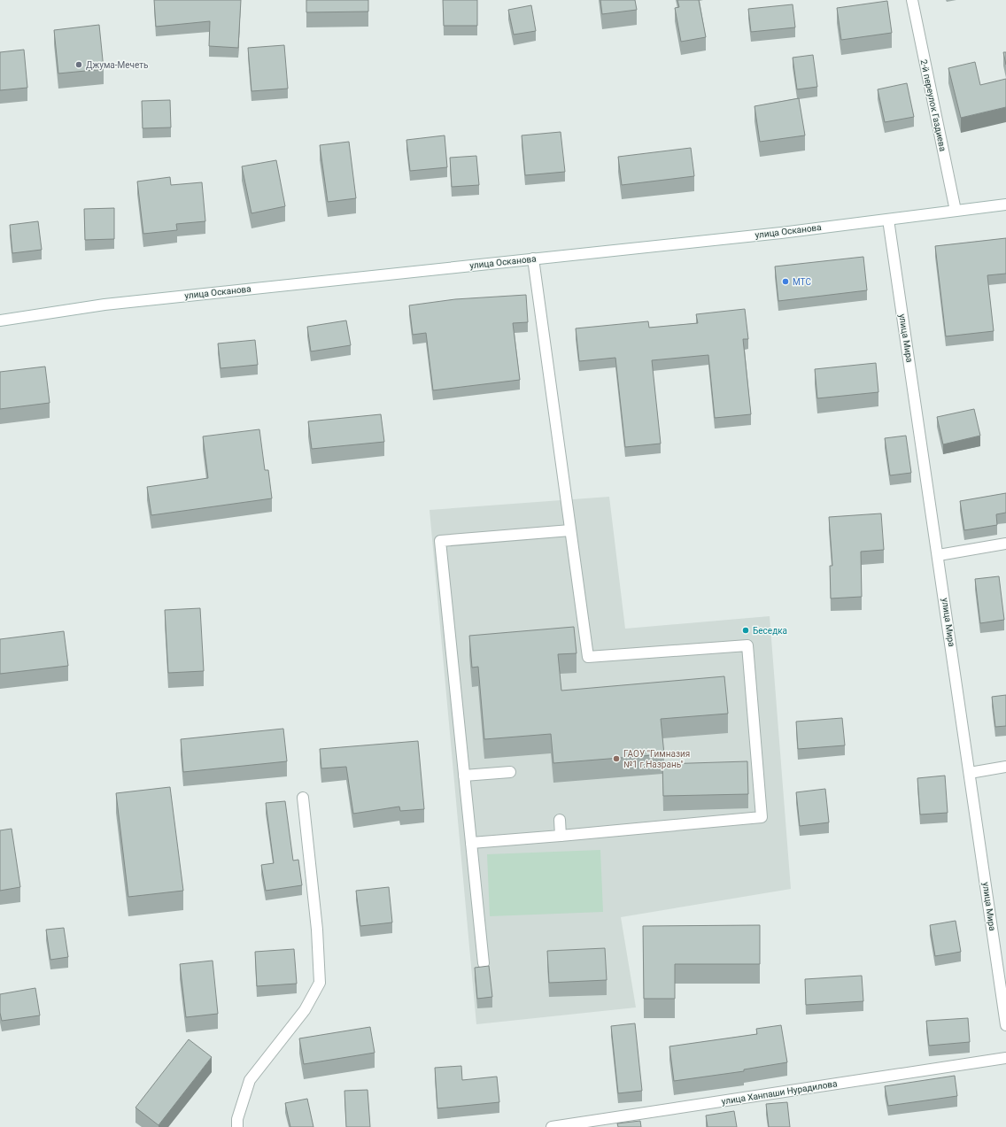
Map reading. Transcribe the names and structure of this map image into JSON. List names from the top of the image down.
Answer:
{
  "streets": {
    "street": [
      "2-й переулок Газдиева",
      "улица Осканова",
      "улица Мира",
      "улица Ханпаши Нурадилова"
    ]
  },
  "crossings": [
    ["2-й переулок Газдиева", "улица Осканова"],
    ["улица Осканова", "улица Мира"]
  ],
  "places": [
    "Джума-Мечеть",
    "МТС",
    "Беседка",
    "ГАОУ \"Гимназия №1 г.Назрань\""
  ]
}
